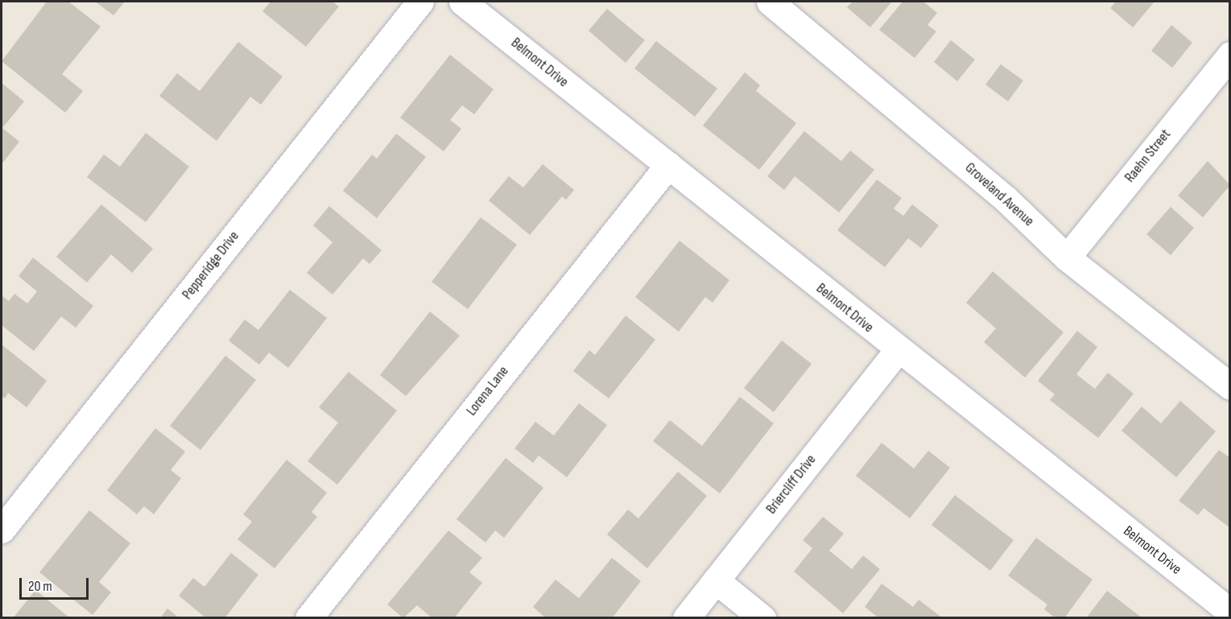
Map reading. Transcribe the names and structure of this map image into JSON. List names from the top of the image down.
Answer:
{
  "streets": {
    "street": [
      "Belmont Drive",
      "Raehn Street",
      "Groveland Avenue",
      "Pepperidge Drive",
      "Lorena Lane",
      "Briercliff Drive"
    ]
  },
  "crossings": [
    ["Belmont Drive", "Lorena Lane"],
    ["Belmont Drive", "Briercliff Drive"],
    ["Raehn Street", "Groveland Avenue"]
  ],
  "scale_bar": "20 m"
}
